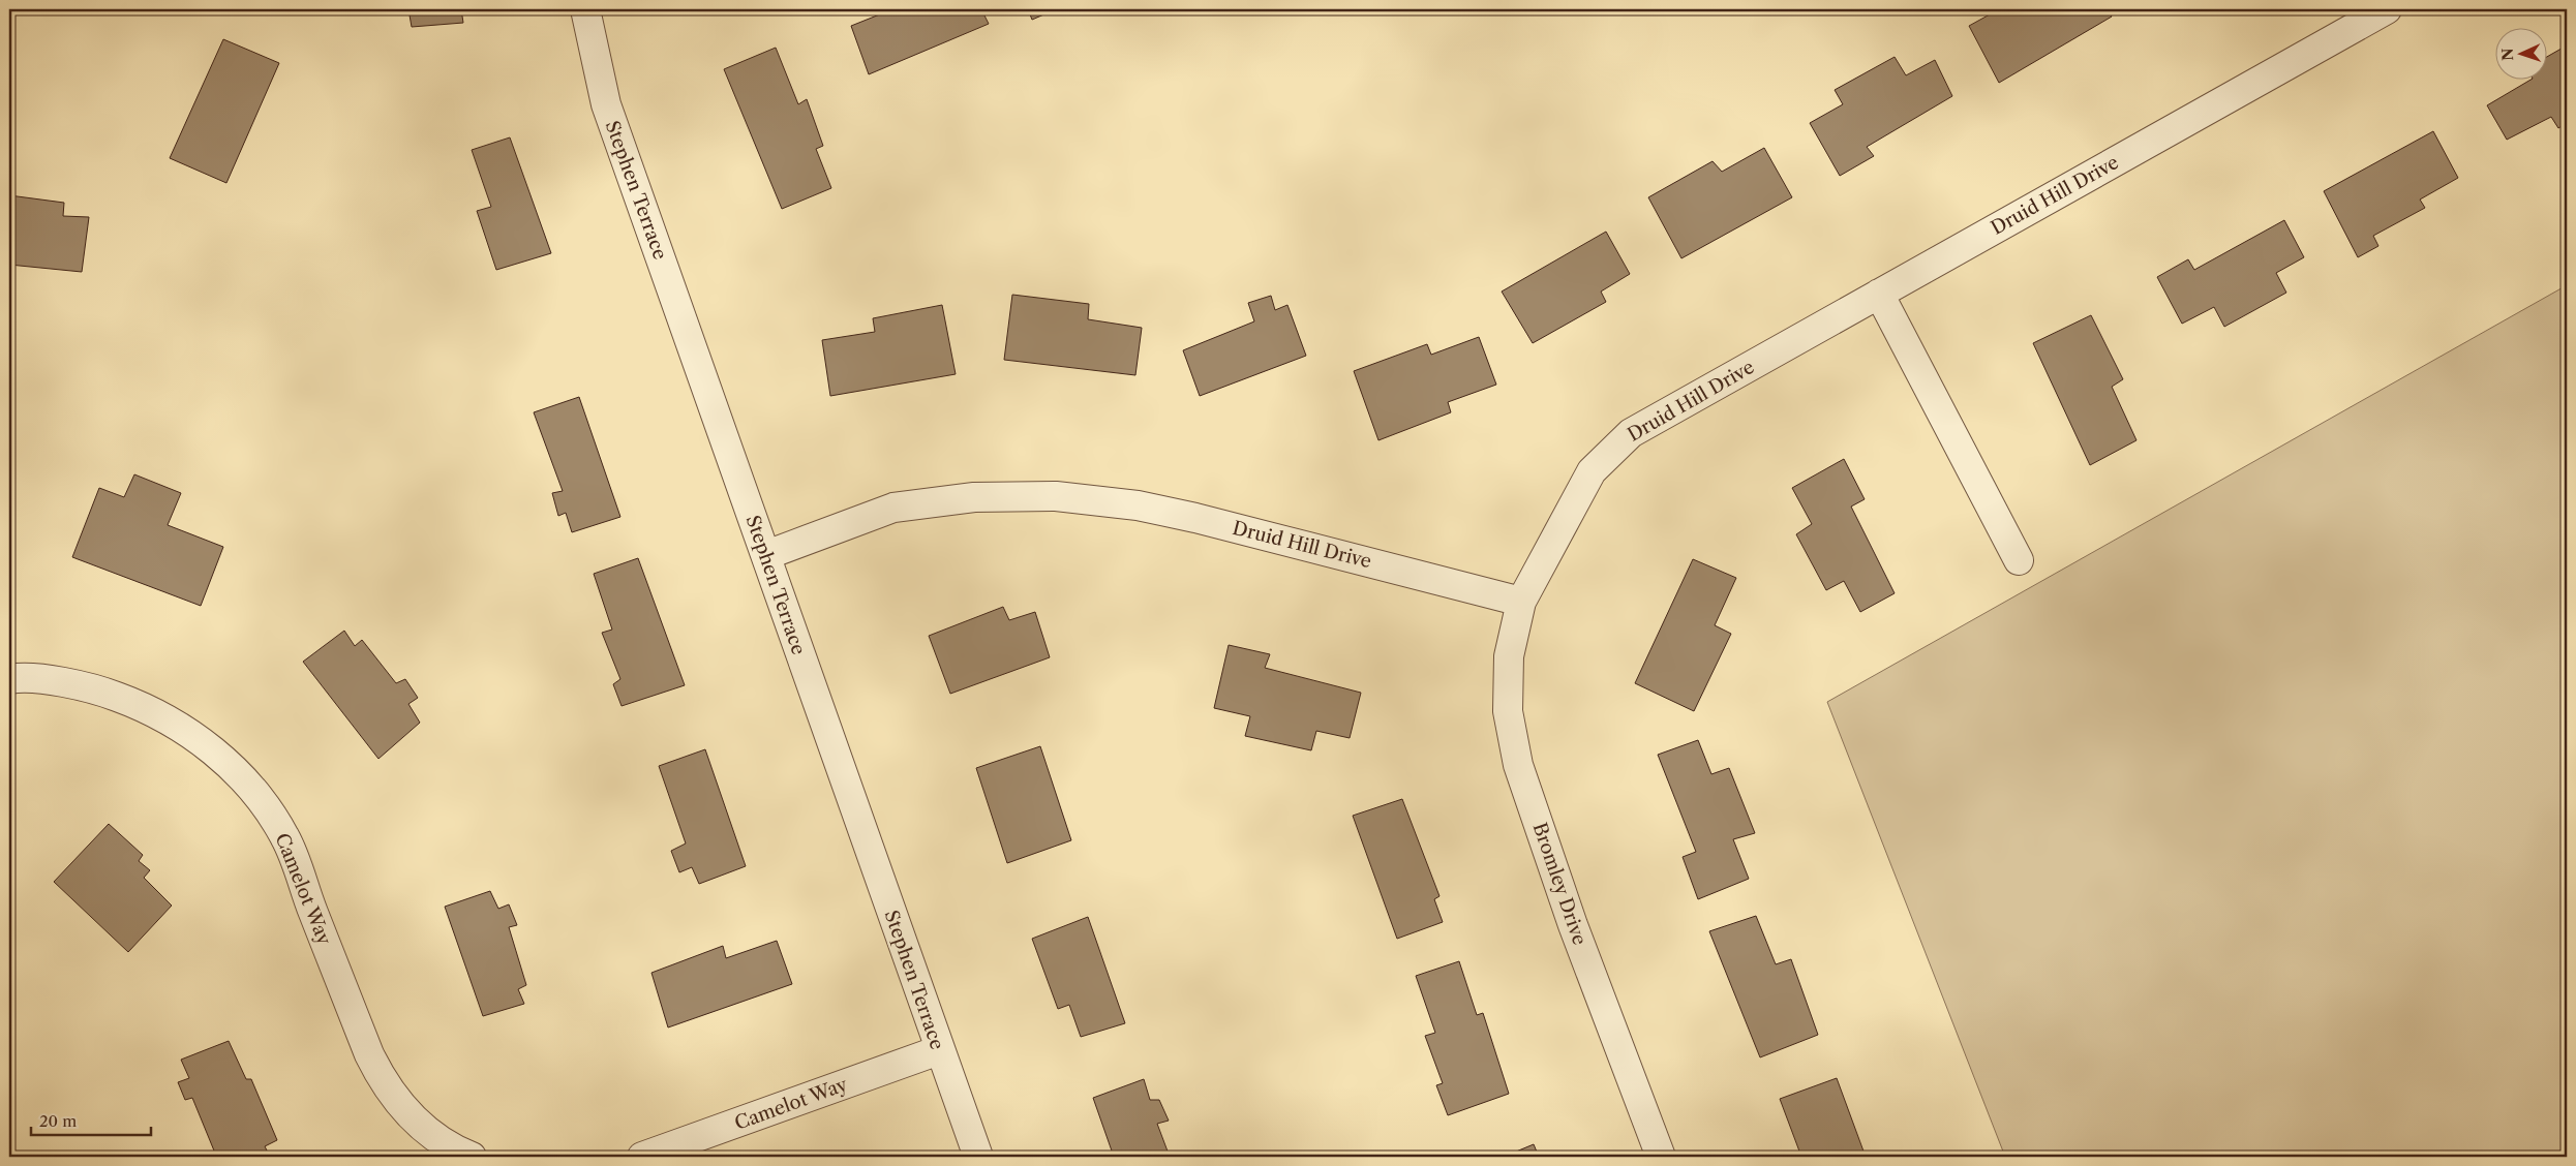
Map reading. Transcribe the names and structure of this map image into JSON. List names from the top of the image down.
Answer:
{
  "streets": {
    "street": [
      "Stephen Terrace",
      "Druid Hill Drive",
      "Bromley Drive",
      "Camelot Way"
    ]
  },
  "crossings": [
    ["Stephen Terrace", "Druid Hill Drive"],
    ["Stephen Terrace", "Camelot Way"],
    ["Druid Hill Drive", "Bromley Drive"]
  ],
  "scale_bar": "20 m",
  "north": "left"
}
